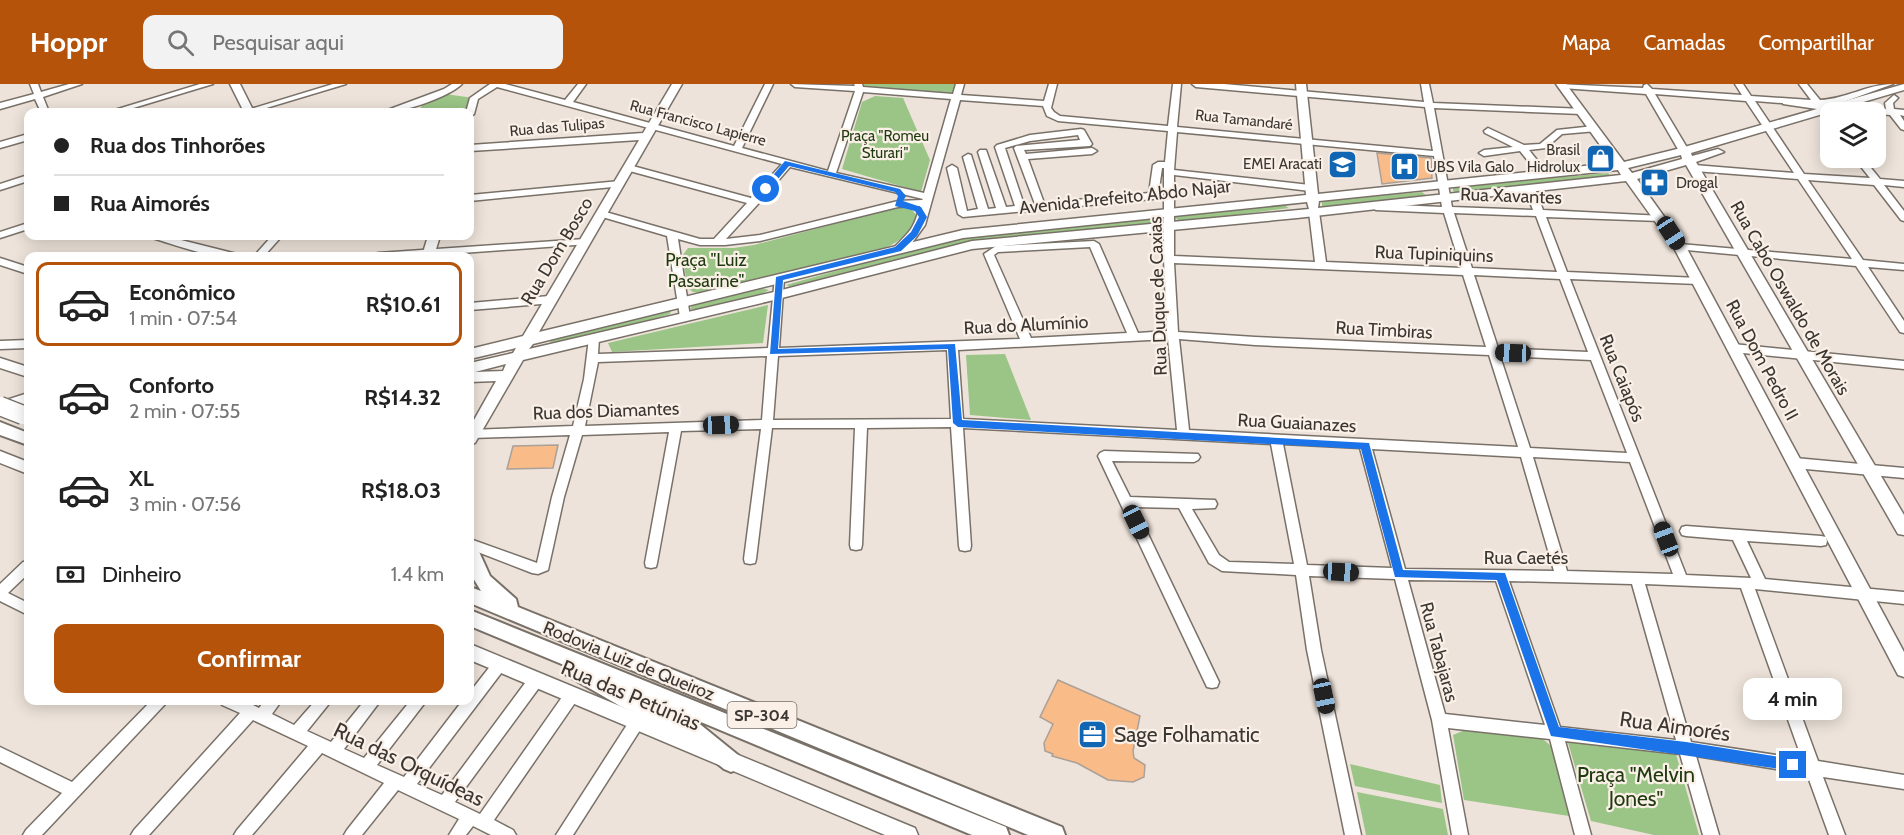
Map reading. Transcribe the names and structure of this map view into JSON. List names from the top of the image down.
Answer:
{
  "streets": {
    "highway": ["Rodovia Luiz de Queiroz", "SP-304"],
    "main road": [
      "Rua das Tulipas",
      "Avenida Prefeito Abdo Najar",
      "Rua Dom Bosco",
      "Rua Cabo Oswaldo de Morais",
      "Rua Dom Pedro II",
      "Rua das Petúnias"
    ],
    "street": [
      "Rua Tamandaré",
      "Rua Francisco Lapierre",
      "Rua Xavantes",
      "Rua Tupiniquins",
      "Rua Duque de Caxias",
      "Rua do Alumínio",
      "Rua Timbiras",
      "Rua Caiapós",
      "Rua dos Diamantes",
      "Rua Guaianazes",
      "Rua Caetés",
      "Rua Tabajaras",
      "Rua Aimorés",
      "Rua das Orquídeas"
    ]
  },
  "crossings": [
    ["Rua Tamandaré", "Rua Duque de Caxias"],
    ["Rua Francisco Lapierre", "Rua das Tulipas"],
    ["Rua Francisco Lapierre", "Rua Dom Bosco"],
    ["Rua das Tulipas", "Rua Dom Bosco"],
    ["Rua Xavantes", "Avenida Prefeito Abdo Najar"],
    ["Rua Xavantes", "Rua Dom Pedro II"],
    ["Rua Xavantes", "Rua Caiapós"],
    ["Avenida Prefeito Abdo Najar", "Rua Dom Bosco"],
    ["Avenida Prefeito Abdo Najar", "Rua Duque de Caxias"],
    ["Avenida Prefeito Abdo Najar", "Rua Cabo Oswaldo de Morais"],
    ["Avenida Prefeito Abdo Najar", "Rua Dom Pedro II"],
    ["Avenida Prefeito Abdo Najar", "Rua Caiapós"],
    ["Rua Tupiniquins", "Rua Duque de Caxias"],
    ["Rua Tupiniquins", "Rua Dom Pedro II"],
    ["Rua Tupiniquins", "Rua Caiapós"],
    ["Rua Duque de Caxias", "Rua do Alumínio"],
    ["Rua Duque de Caxias", "Rua Timbiras"],
    ["Rua Duque de Caxias", "Rua Guaianazes"],
    ["Rua do Alumínio", "Rua Timbiras"],
    ["Rua Timbiras", "Rua Caiapós"],
    ["Rua Dom Pedro II", "Rua Caetés"],
    ["Rua Caiapós", "Rua Guaianazes"],
    ["Rua Caiapós", "Rua Caetés"],
    ["Rua dos Diamantes", "Rua Guaianazes"],
    ["Rua Guaianazes", "Rua Tabajaras"],
    ["Rua Caetés", "Rua Tabajaras"],
    ["Rua Tabajaras", "Rua Aimorés"]
  ],
  "parks": ["Praça \"Romeu Sturari\"", "Praça \"Luiz Passarine\"", "Praça \"Melvin Jones\""],
  "places": {
    "shop": ["Brasil Hidrolux"],
    "school or university": ["EMEI Aracati"],
    "hospital": ["UBS Vila Galo"],
    "pharmacy": ["Drogal"],
    "office": ["Sage Folhamatic"]
  },
  "page": {
    "header": "Hoppr",
    "search": "Pesquisar aqui",
    "nav": ["Mapa", "Camadas", "Compartilhar"],
    "banner": ["Rua dos Tinhorões", "Rua Aimorés"],
    "list": [
      {
        "name": "Econômico",
        "note": "1 min · 07:54",
        "value": "R$10.61"
      },
      {
        "name": "Conforto",
        "note": "2 min · 07:55",
        "value": "R$14.32"
      },
      {
        "name": "XL",
        "note": "3 min · 07:56",
        "value": "R$18.03"
      }
    ],
    "pay": ["Dinheiro", "1.4 km"],
    "buttons": "Confirmar",
    "bubble": "4 min"
  }
}
